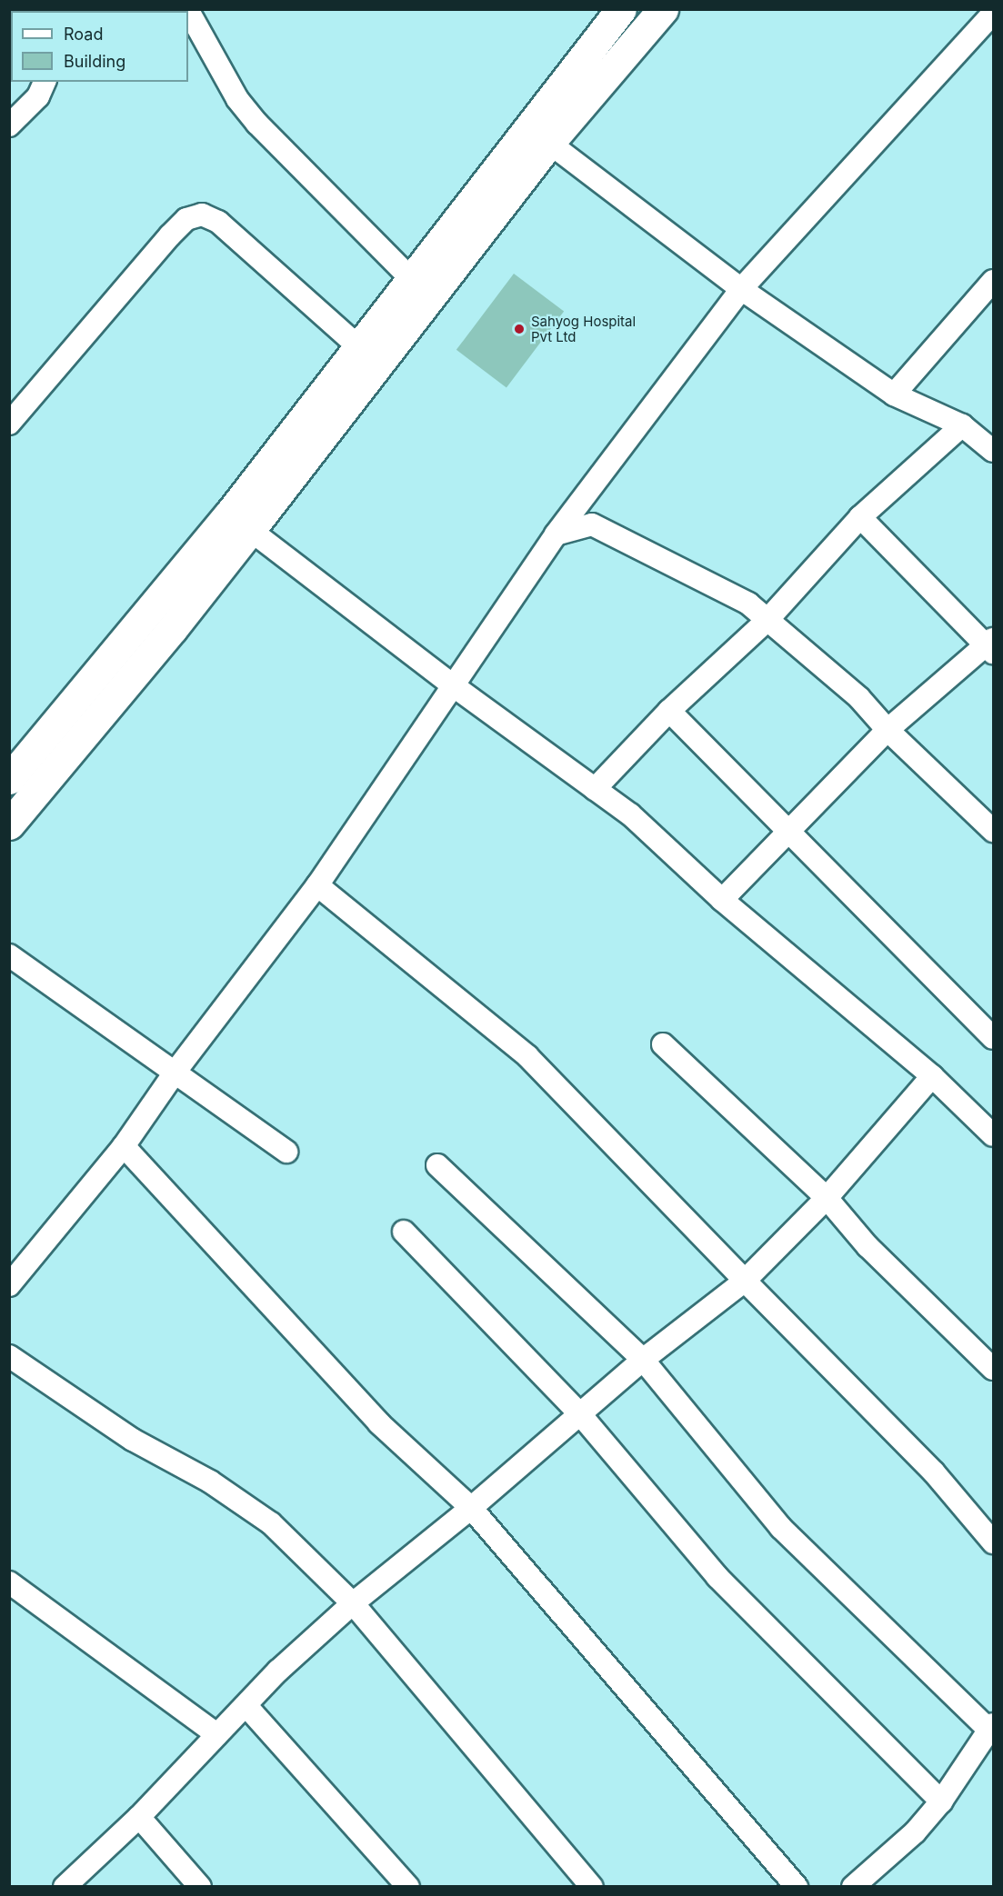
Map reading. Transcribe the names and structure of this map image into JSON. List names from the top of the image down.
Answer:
{
  "places": ["Sahyog Hospital Pvt Ltd"],
  "legend": ["Road", "Building"]
}
